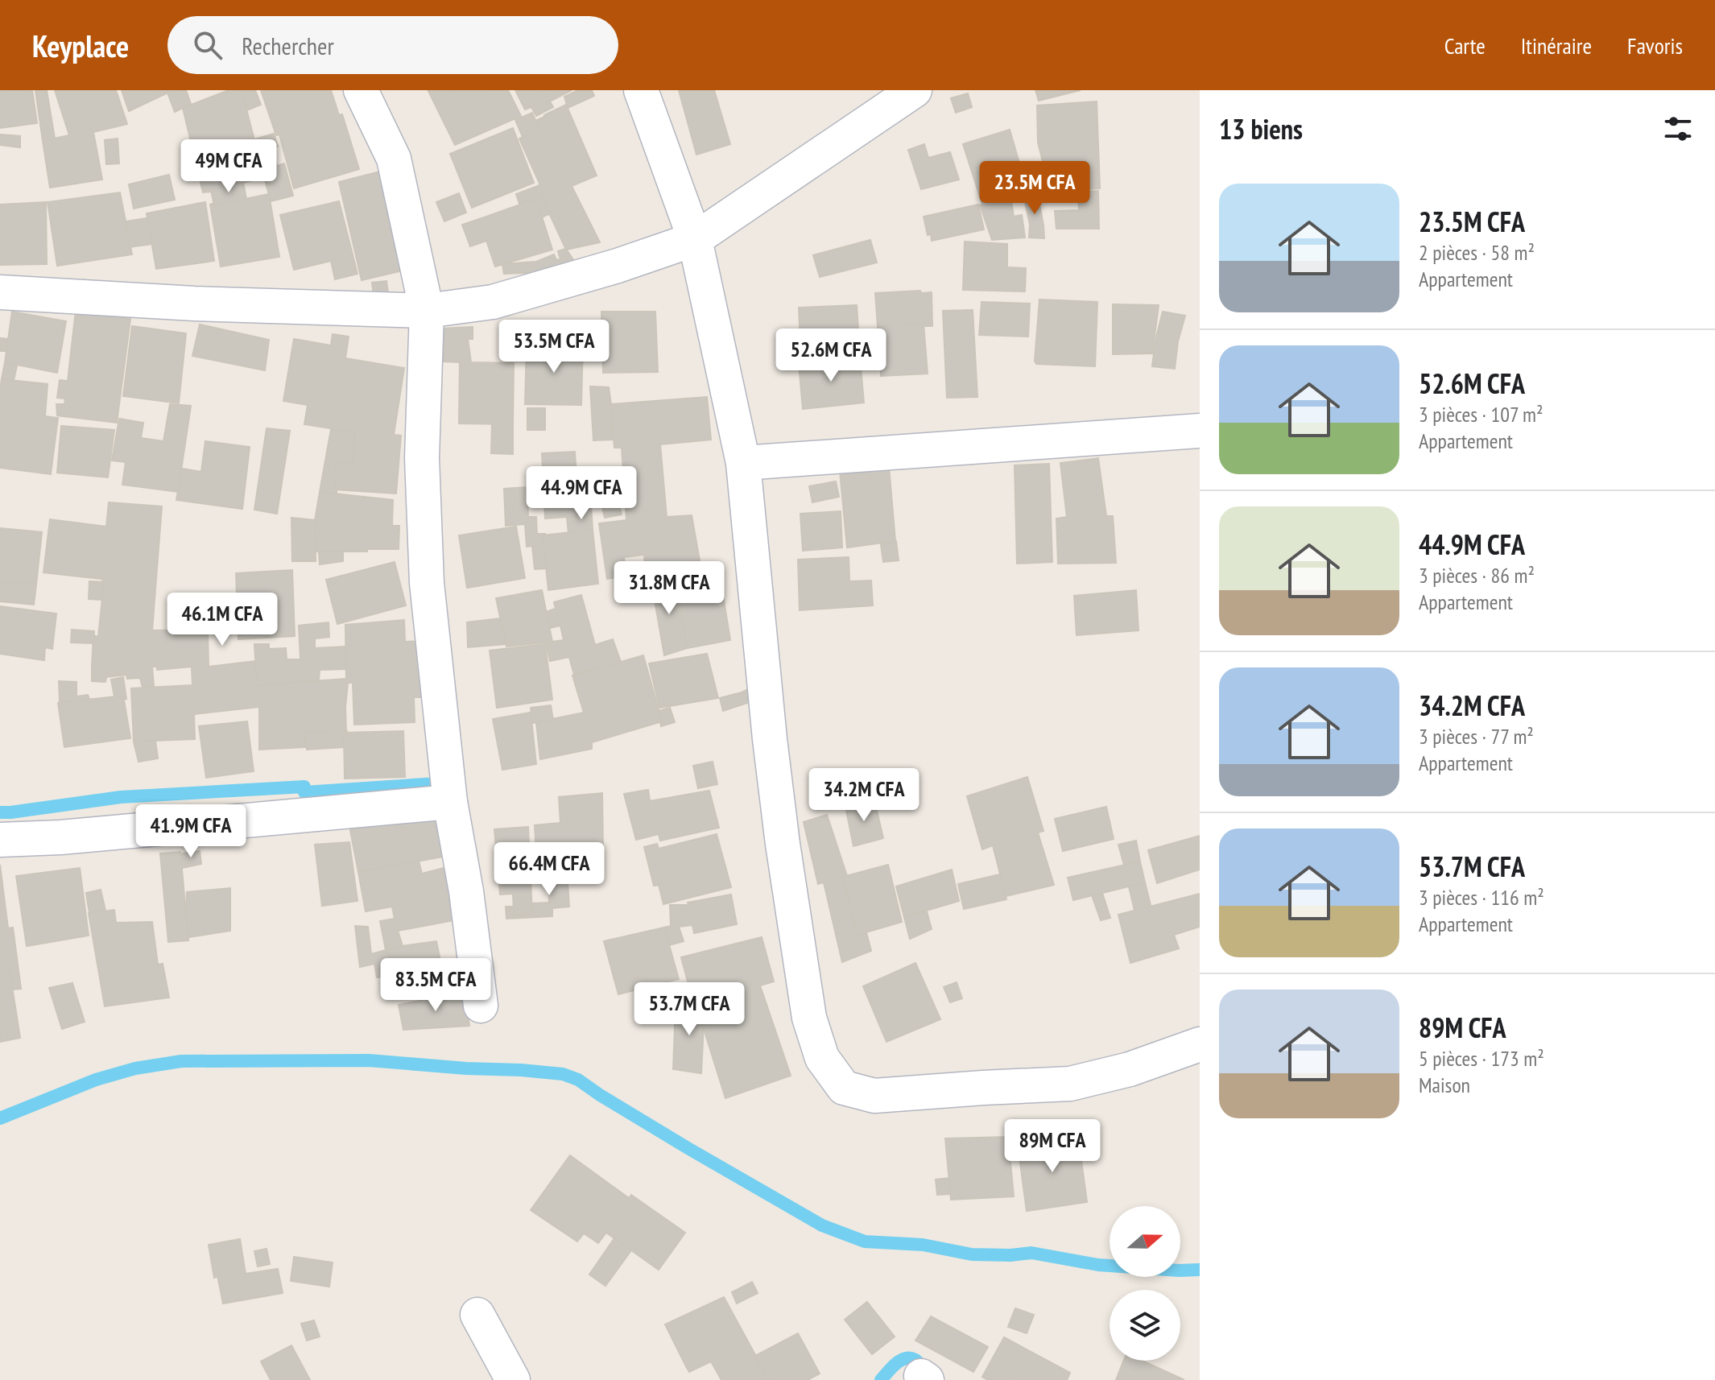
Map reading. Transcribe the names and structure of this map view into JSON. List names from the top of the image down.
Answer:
{
  "north": "right",
  "page": {
    "header": "Keyplace",
    "search": "Rechercher",
    "nav": ["Carte", "Itinéraire", "Favoris"],
    "heading": "13 biens",
    "price": [
      "49M CFA",
      "23.5M CFA",
      "53.5M CFA",
      "52.6M CFA",
      "44.9M CFA",
      "31.8M CFA",
      "46.1M CFA",
      "34.2M CFA",
      "41.9M CFA",
      "66.4M CFA",
      "83.5M CFA",
      "53.7M CFA",
      "89M CFA"
    ],
    "list": [
      {
        "name": "23.5M CFA",
        "note": "2 pièces · 58 m² · Appartement"
      },
      {
        "name": "52.6M CFA",
        "note": "3 pièces · 107 m² · Appartement"
      },
      {
        "name": "44.9M CFA",
        "note": "3 pièces · 86 m² · Appartement"
      },
      {
        "name": "34.2M CFA",
        "note": "3 pièces · 77 m² · Appartement"
      },
      {
        "name": "53.7M CFA",
        "note": "3 pièces · 116 m² · Appartement"
      },
      {
        "name": "89M CFA",
        "note": "5 pièces · 173 m² · Maison"
      }
    ]
  }
}
